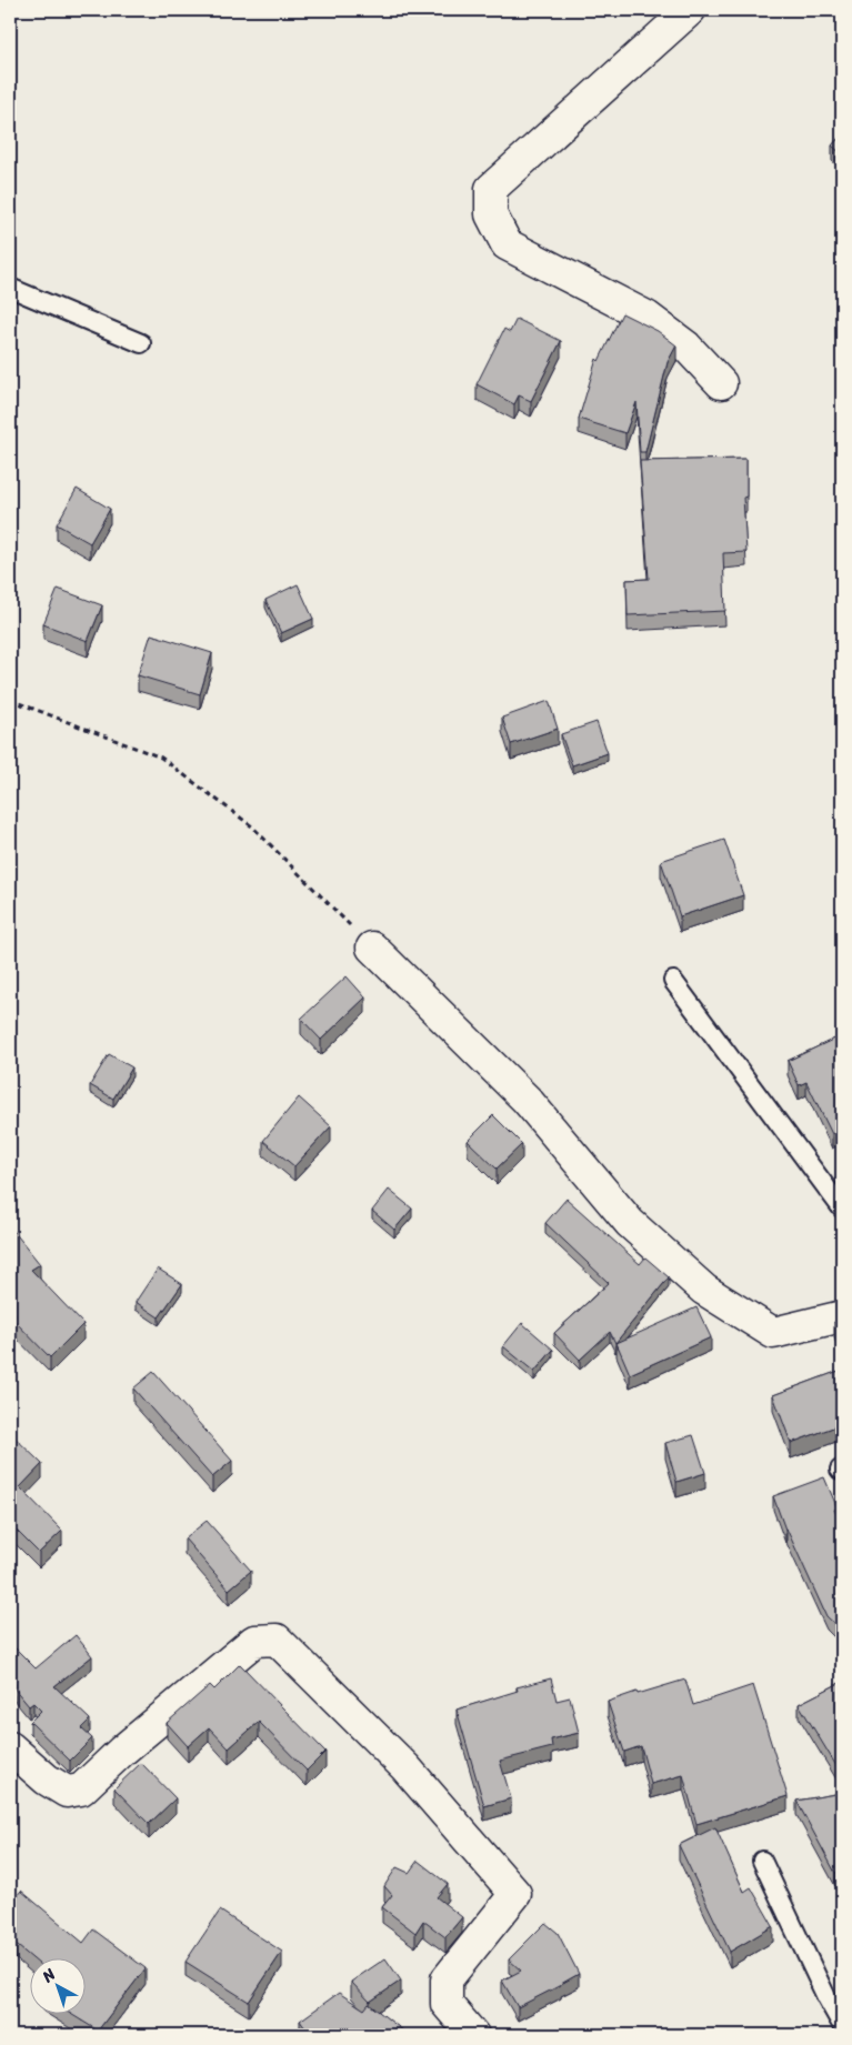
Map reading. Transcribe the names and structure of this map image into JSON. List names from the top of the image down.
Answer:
{
  "north": "top left"
}
